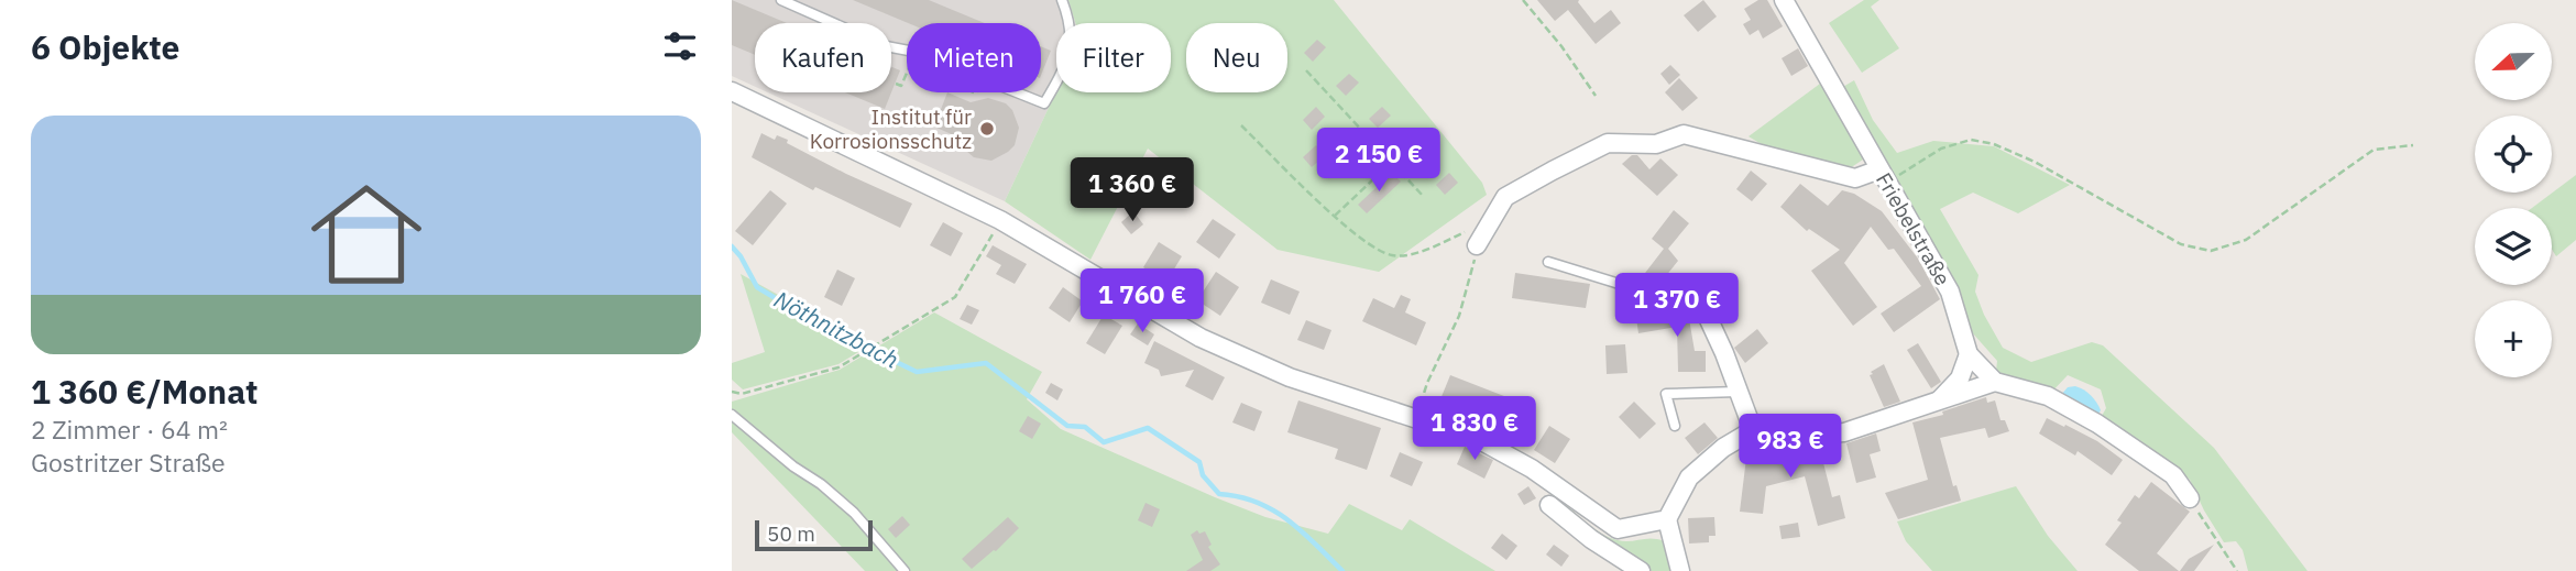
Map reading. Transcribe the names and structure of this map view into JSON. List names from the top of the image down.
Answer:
{
  "streets": {
    "street": ["Friebelstraße"]
  },
  "water": ["Nöthnitzbach"],
  "places": ["Institut für Korrosionsschutz"],
  "scale_bar": "50 m",
  "north": "left",
  "page": {
    "heading": "6 Objekte",
    "map_buttons": "+",
    "chip": [
      "Kaufen",
      "Mieten",
      "Filter",
      "Neu"
    ],
    "list": [
      {
        "name": "1 360 €/Monat",
        "note": "2 Zimmer · 64 m² · Gostritzer Straße"
      }
    ],
    "price": [
      "2 150 €",
      "1 360 €",
      "1 760 €",
      "1 370 €",
      "1 830 €",
      "983 €"
    ],
    "scale": "50 m"
  }
}
